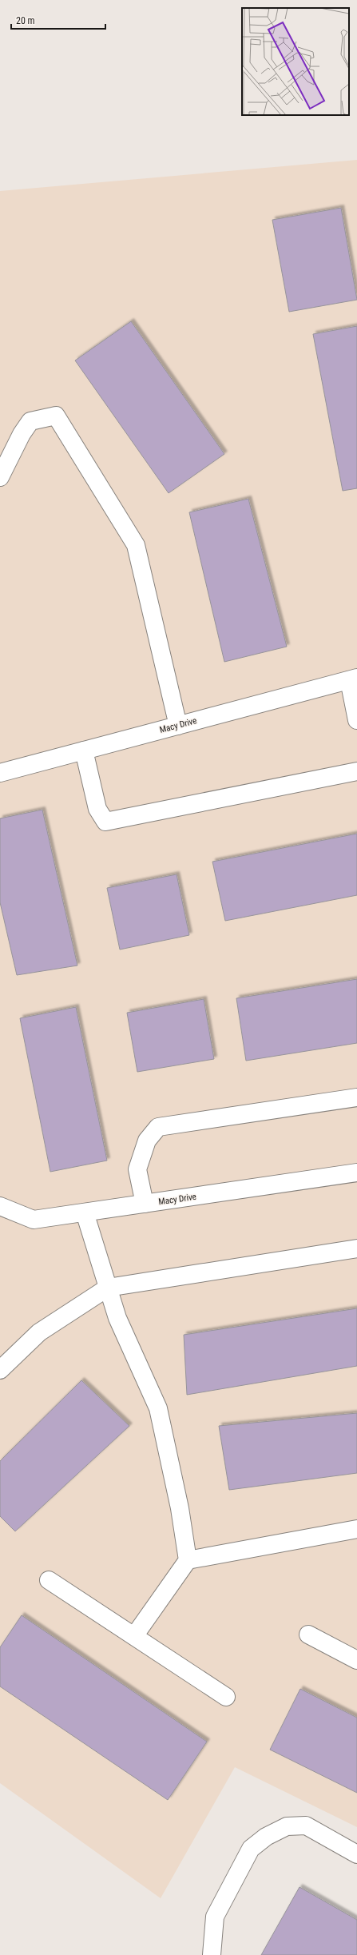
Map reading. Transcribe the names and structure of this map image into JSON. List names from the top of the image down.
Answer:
{
  "streets": {
    "street": ["Macy Drive"]
  },
  "scale_bar": "20 m"
}
